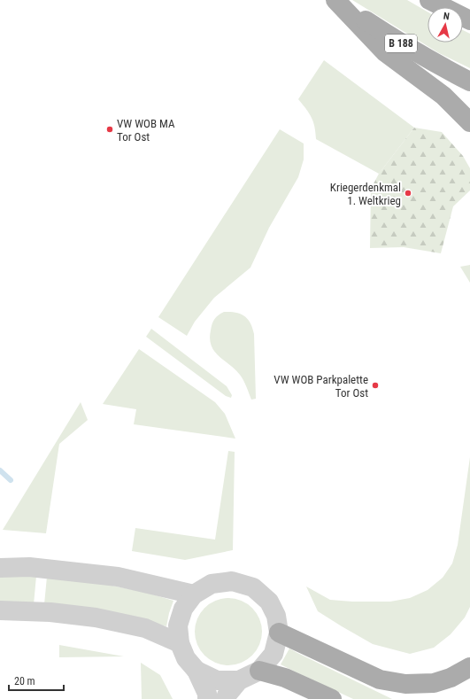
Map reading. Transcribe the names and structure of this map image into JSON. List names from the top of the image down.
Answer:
{
  "streets": {
    "main road": ["B 188"]
  },
  "places": ["VW WOB MA Tor Ost", "Kriegerdenkmal 1. Weltkrieg", "VW WOB Parkpalette Tor Ost"],
  "scale_bar": "20 m",
  "north": "top"
}
